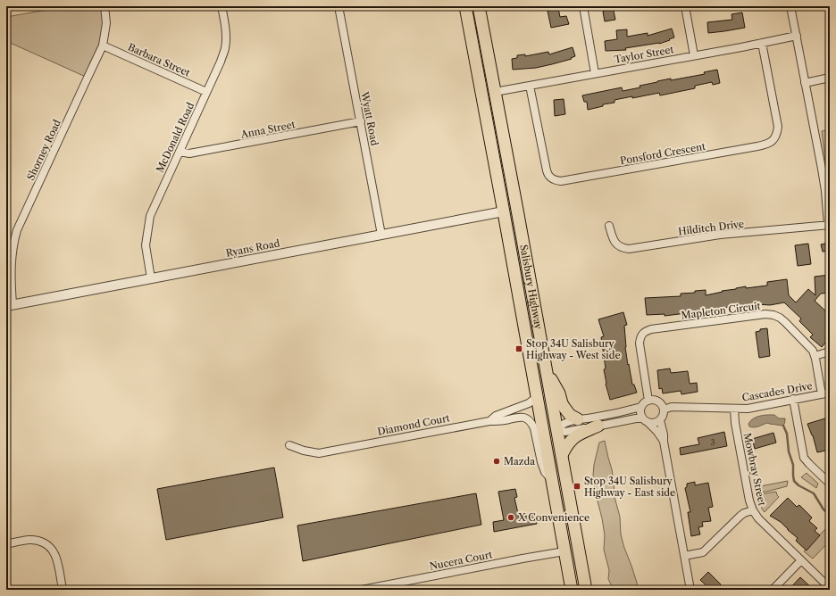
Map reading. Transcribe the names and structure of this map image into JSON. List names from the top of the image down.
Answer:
{
  "streets": {
    "main road": ["Salisbury Highway"],
    "street": [
      "Taylor Street",
      "Barbara Street",
      "Wyatt Road",
      "Anna Street",
      "McDonald Road",
      "Shorney Road",
      "Ponsford Crescent",
      "Hilditch Drive",
      "Ryans Road",
      "Mapleton Circuit",
      "Cascades Drive",
      "Diamond Court",
      "Mowbray Street",
      "Nucera Court"
    ]
  },
  "crossings": [
    ["Taylor Street", "Ponsford Crescent"],
    ["Taylor Street", "Salisbury Highway"],
    ["Barbara Street", "McDonald Road"],
    ["Barbara Street", "Shorney Road"],
    ["Wyatt Road", "Anna Street"],
    ["Wyatt Road", "Ryans Road"],
    ["Anna Street", "McDonald Road"],
    ["McDonald Road", "Ryans Road"],
    ["Shorney Road", "Ryans Road"],
    ["Ryans Road", "Salisbury Highway"],
    ["Salisbury Highway", "Diamond Court"],
    ["Salisbury Highway", "Nucera Court"],
    ["Mapleton Circuit", "Cascades Drive"],
    ["Cascades Drive", "Mowbray Street"]
  ],
  "places": {
    "transit": ["Stop 34U Salisbury Highway - West side", "Stop 34U Salisbury Highway - East side"],
    "other": ["Mazda", "X Convenience"]
  },
  "house_numbers": ["3"]
}
